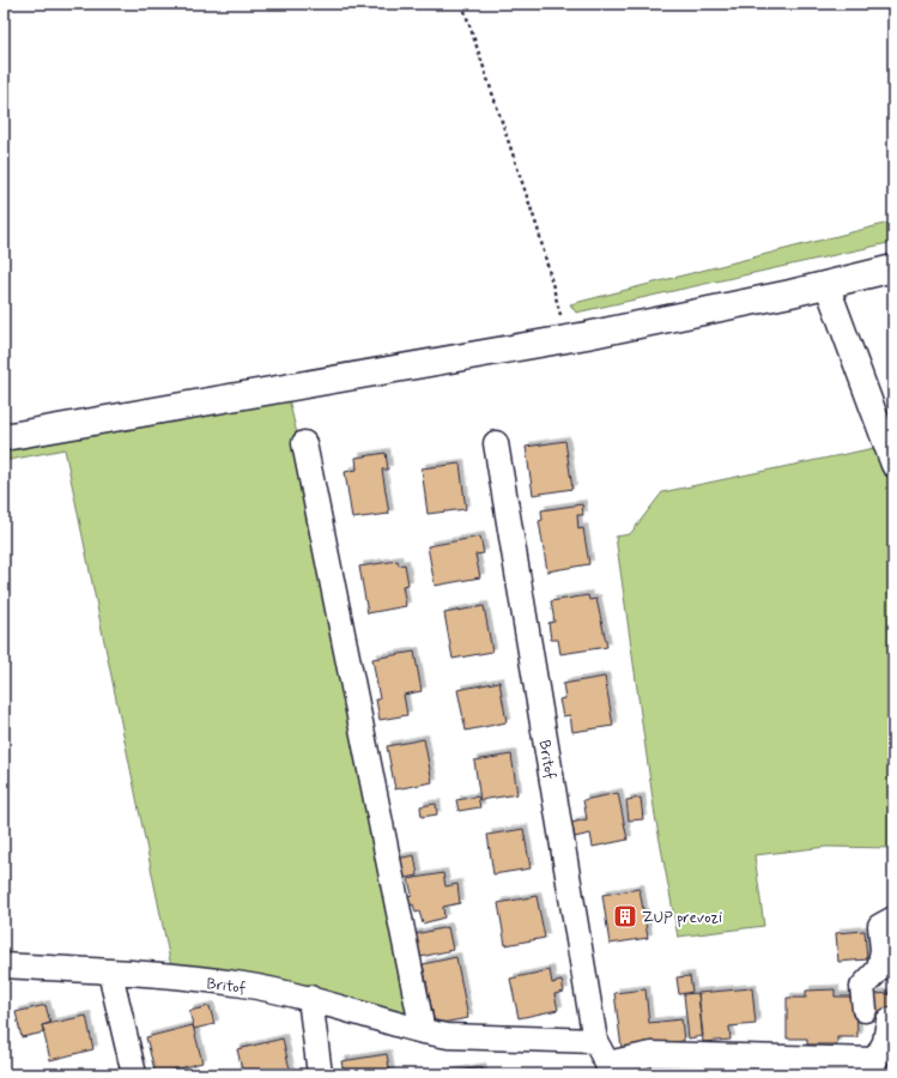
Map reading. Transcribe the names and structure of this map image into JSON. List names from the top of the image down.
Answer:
{
  "streets": {
    "street": ["Britof"]
  },
  "places": {
    "building": ["ZUP prevozi"]
  }
}
